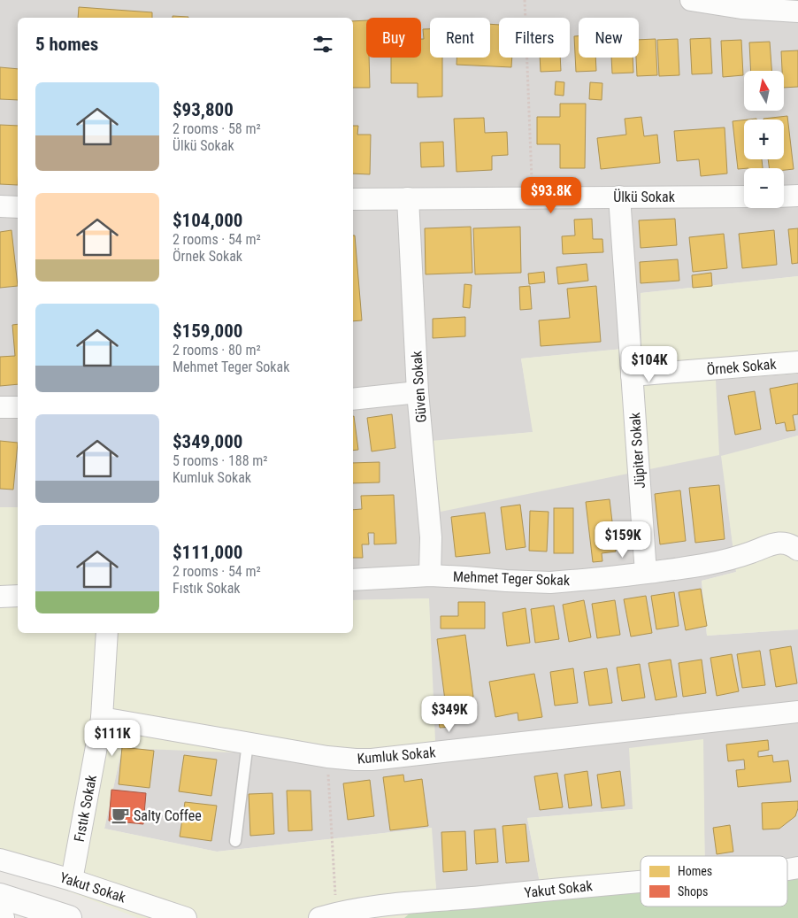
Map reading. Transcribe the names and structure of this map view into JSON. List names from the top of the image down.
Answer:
{
  "streets": {
    "street": [
      "Ülkü Sokak",
      "Örnek Sokak",
      "Güven Sokak",
      "Jüpiter Sokak",
      "Mehmet Teger Sokak",
      "Kumluk Sokak",
      "Fıstık Sokak",
      "Yakut Sokak"
    ]
  },
  "crossings": [
    ["Ülkü Sokak", "Güven Sokak"],
    ["Ülkü Sokak", "Jüpiter Sokak"],
    ["Örnek Sokak", "Jüpiter Sokak"],
    ["Güven Sokak", "Mehmet Teger Sokak"],
    ["Jüpiter Sokak", "Mehmet Teger Sokak"],
    ["Kumluk Sokak", "Fıstık Sokak"],
    ["Fıstık Sokak", "Yakut Sokak"]
  ],
  "places": {
    "cafe": ["Salty Coffee"]
  },
  "legend": ["Homes", "Shops"],
  "north": "top",
  "page": {
    "chip": [
      "Buy",
      "Rent",
      "Filters",
      "New"
    ],
    "heading": "5 homes",
    "map_buttons": ["+", "−"],
    "list": [
      {
        "name": "$93,800",
        "note": "2 rooms · 58 m² · Ülkü Sokak"
      },
      {
        "name": "$104,000",
        "note": "2 rooms · 54 m² · Örnek Sokak"
      },
      {
        "name": "$159,000",
        "note": "2 rooms · 80 m² · Mehmet Teger Sokak"
      },
      {
        "name": "$349,000",
        "note": "5 rooms · 188 m² · Kumluk Sokak"
      },
      {
        "name": "$111,000",
        "note": "2 rooms · 54 m² · Fıstık Sokak"
      }
    ],
    "price": [
      "$93.8K",
      "$104K",
      "$159K",
      "$349K",
      "$111K"
    ]
  }
}
